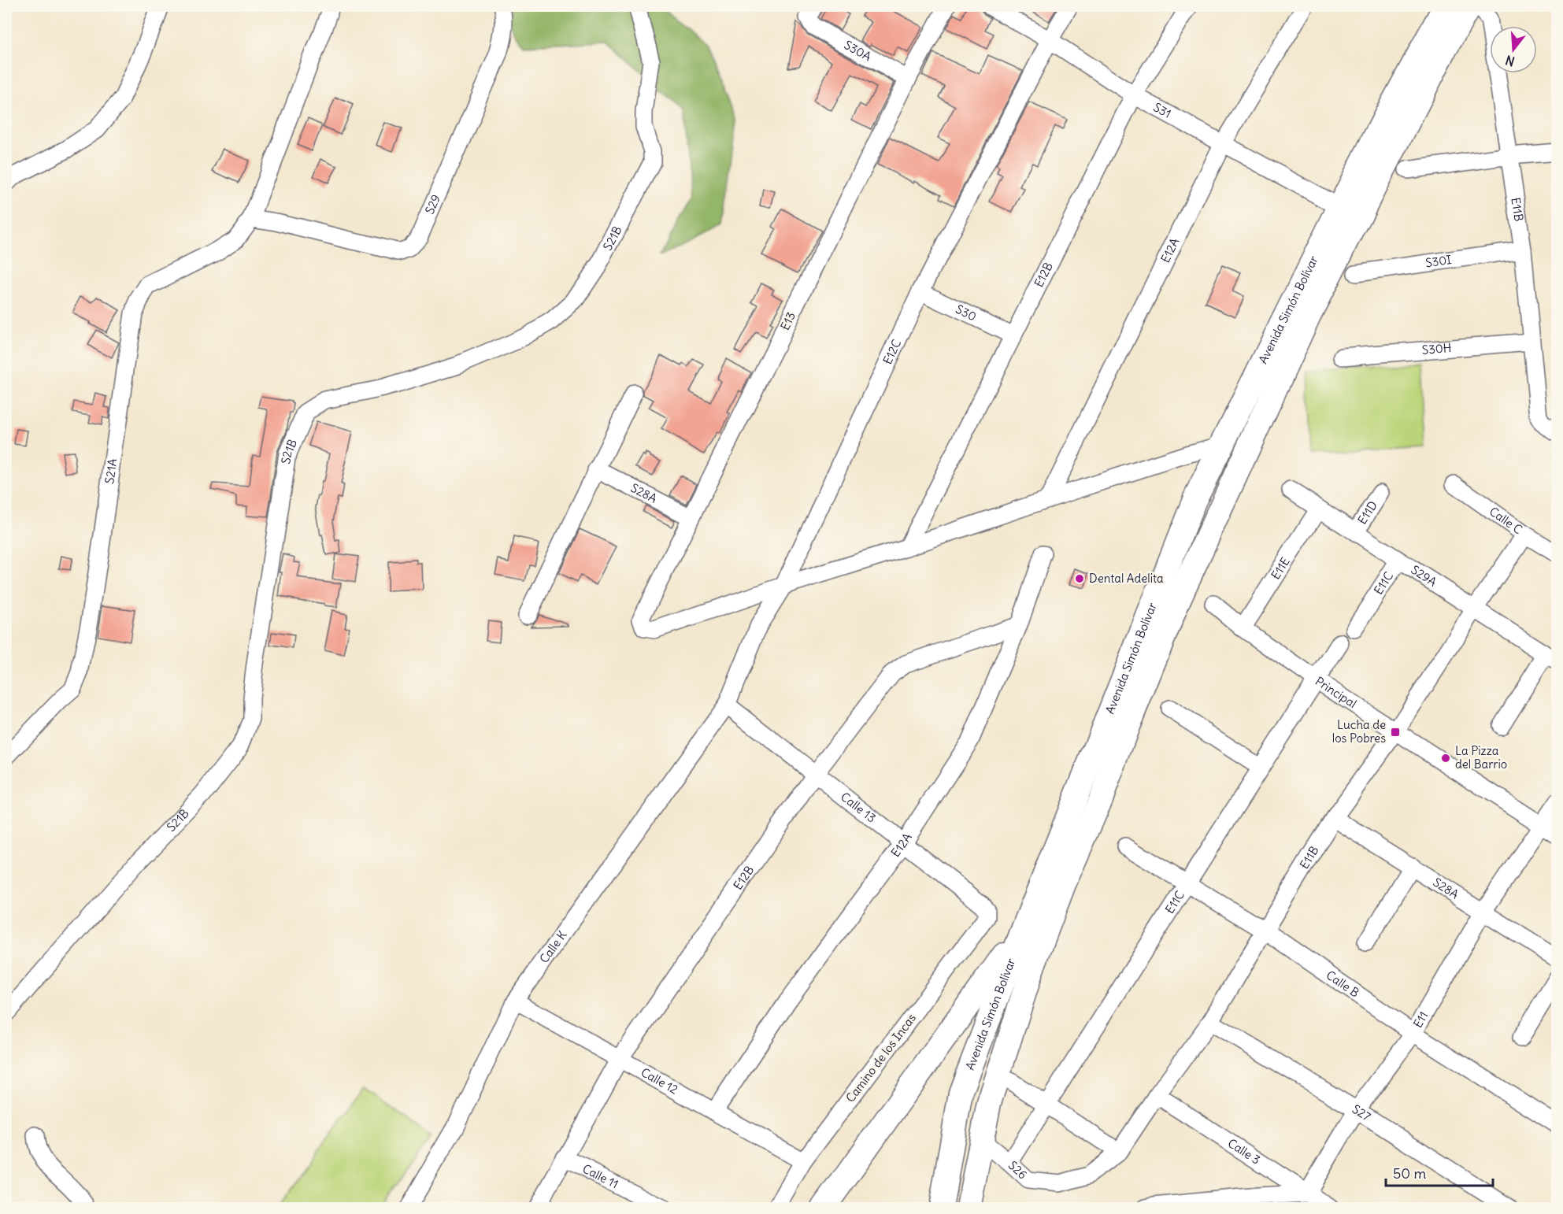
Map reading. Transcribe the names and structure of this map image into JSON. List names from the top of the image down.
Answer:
{
  "streets": {
    "highway": ["Avenida Simón Bolívar"],
    "street": [
      "S30A",
      "S31",
      "S29",
      "E11B",
      "S21B",
      "E12A",
      "S30I",
      "E12B",
      "S30",
      "E13",
      "S30H",
      "E12C",
      "S21A",
      "S28A",
      "E11D",
      "Calle C",
      "E11E",
      "S29A",
      "E11C",
      "Principal",
      "Calle 13",
      "Calle K",
      "Calle B",
      "E11",
      "Camino de los Incas",
      "Calle 12",
      "S27",
      "Calle 3",
      "S26",
      "Calle 11"
    ]
  },
  "crossings": [
    ["S30A", "E13"],
    ["S31", "E12A"],
    ["S31", "E12B"],
    ["S31", "Avenida Simón Bolívar"],
    ["S31", "E12C"],
    ["S29", "S21A"],
    ["E11B", "S30I"],
    ["E11B", "S30H"],
    ["E11B", "S28A"],
    ["E11B", "Calle C"],
    ["E11B", "S29A"],
    ["E11B", "Principal"],
    ["E11B", "Calle B"],
    ["E11B", "S27"],
    ["E11B", "Calle 3"],
    ["E11B", "S26"],
    ["E12A", "E12B"],
    ["E12A", "Calle 13"],
    ["E12A", "Calle 12"],
    ["E12B", "S30"],
    ["E12B", "Calle 13"],
    ["E12B", "Calle 12"],
    ["E12B", "Calle 11"],
    ["Avenida Simón Bolívar", "S26"],
    ["S30", "E12C"],
    ["E13", "E12C"],
    ["E13", "S28A"],
    ["E12C", "Calle 13"],
    ["E12C", "Calle K"],
    ["S28A", "E11"],
    ["E11D", "S29A"],
    ["E11E", "S29A"],
    ["E11E", "Principal"],
    ["S29A", "E11C"],
    ["E11C", "Principal"],
    ["E11C", "Calle B"],
    ["E11C", "S26"],
    ["Principal", "E11"],
    ["Calle 13", "Calle K"],
    ["Calle 13", "Camino de los Incas"],
    ["Calle K", "Calle 12"],
    ["Calle B", "E11"],
    ["E11", "S27"],
    ["E11", "Calle 3"],
    ["Camino de los Incas", "Calle 12"]
  ],
  "places": {
    "other": ["Dental Adelita", "La Pizza del Barrio"],
    "transit": ["Lucha de los Pobres"]
  },
  "scale_bar": "50 m",
  "north": "bottom"
}
